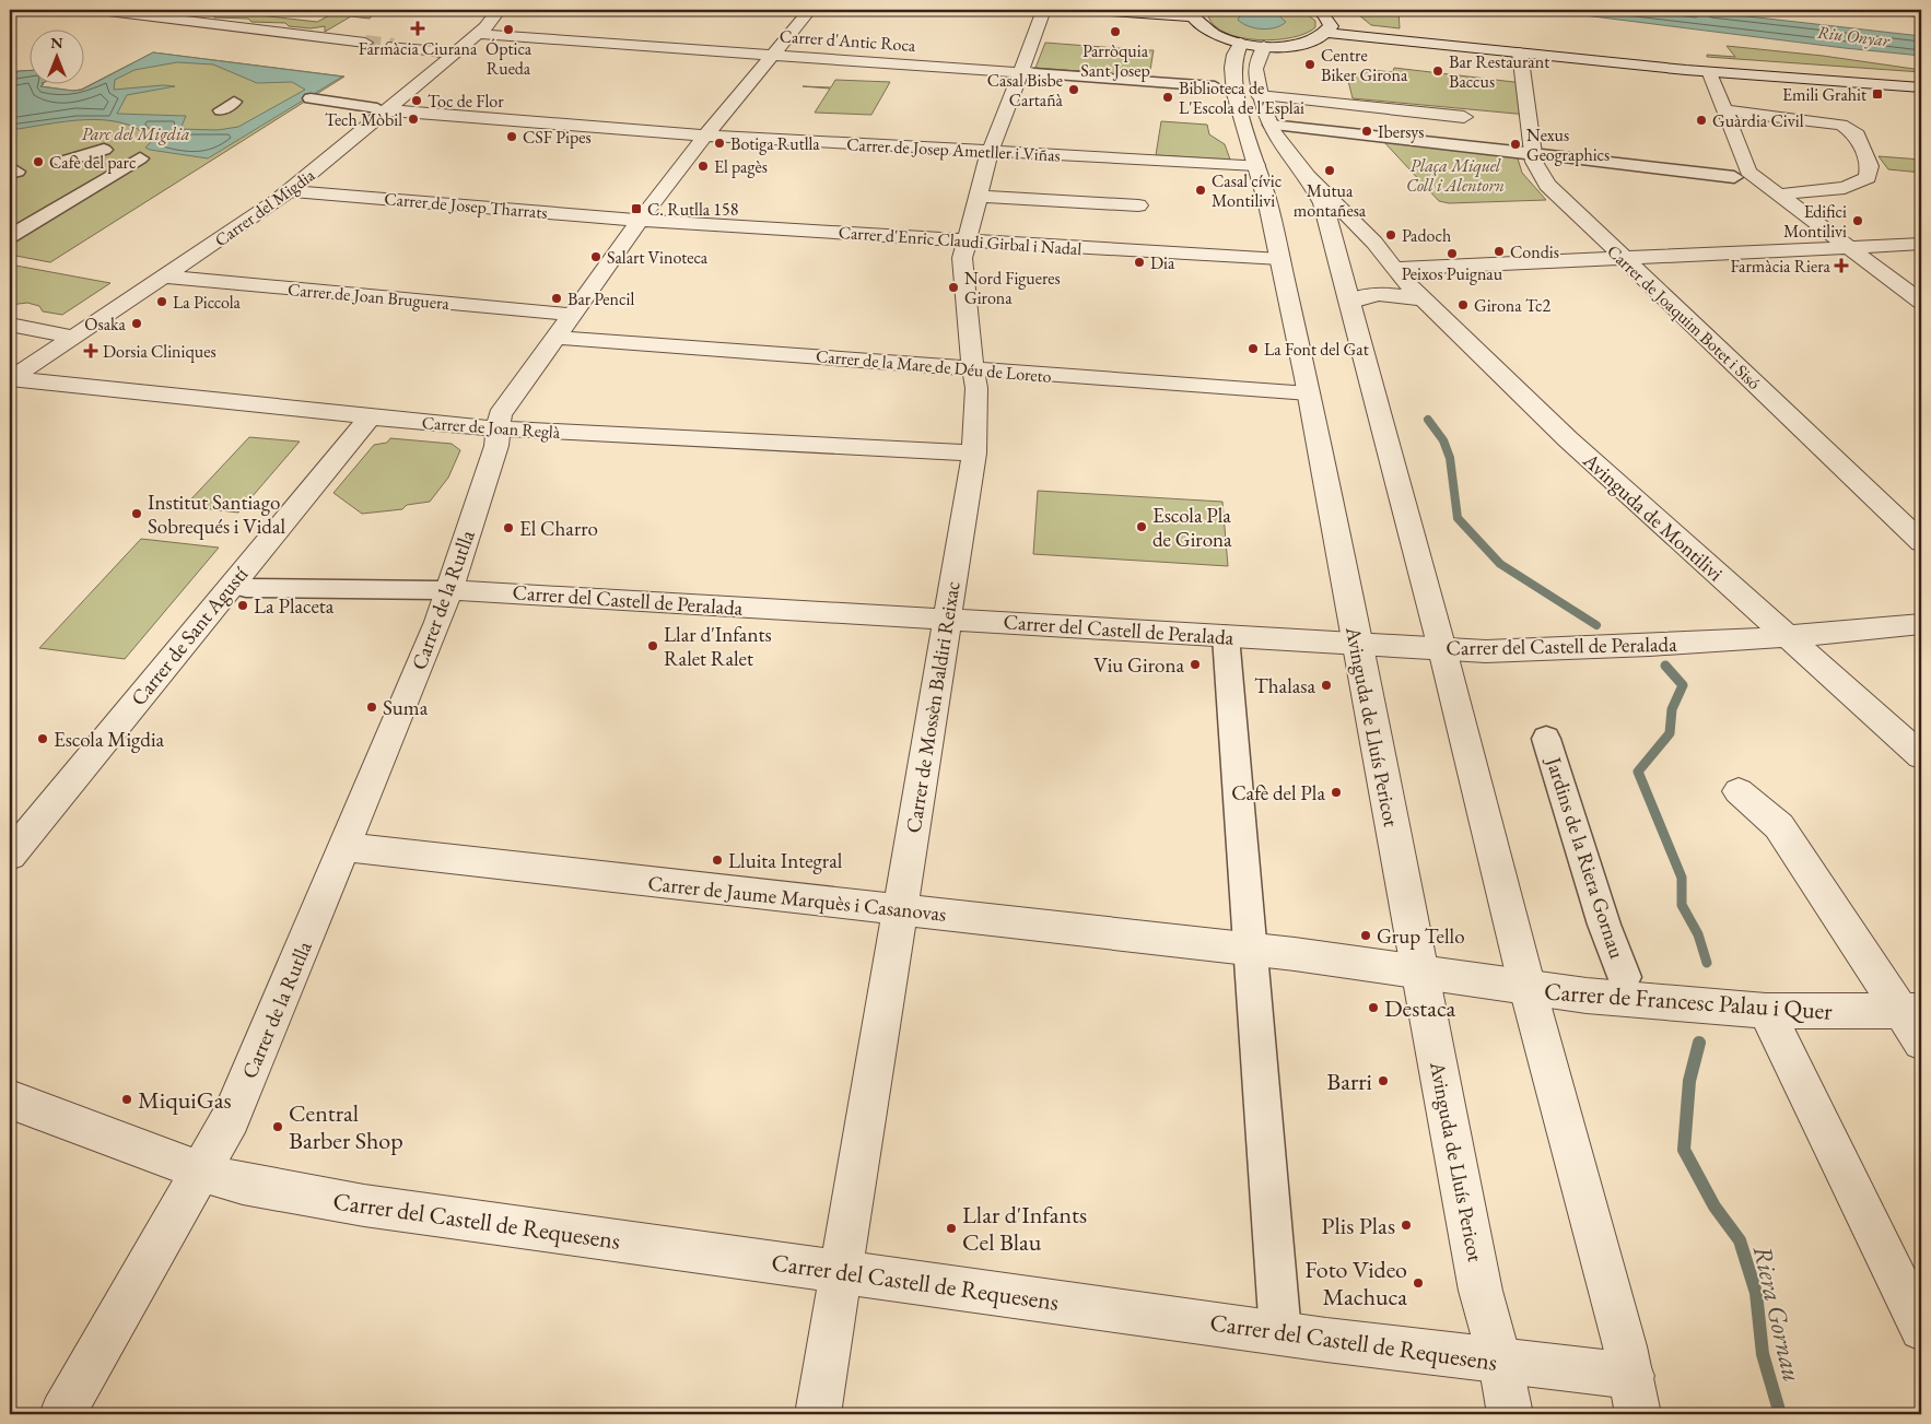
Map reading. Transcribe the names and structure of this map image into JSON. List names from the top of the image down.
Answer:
{
  "streets": {
    "street": [
      "Carrer d'Antic Roca",
      "Carrer de Josep Ametller i Viñas",
      "Carrer de Josep Tharrats",
      "Carrer del Migdia",
      "Carrer d'Enric Claudi Girbal i Nadal",
      "Carrer de Joan Bruguera",
      "Carrer de Joaquim Botet i Sisó",
      "Carrer de la Mare de Déu de Loreto",
      "Carrer de Joan Reglà",
      "Avinguda de Montilivi",
      "Carrer de la Rutlla",
      "Carrer del Castell de Peralada",
      "Carrer de Sant Agustí",
      "Carrer de Mossèn Baldiri Reixac",
      "Avinguda de Lluís Pericot",
      "Jardins de la Riera Gornau",
      "Carrer de Jaume Marquès i Casanovas",
      "Carrer de Francesc Palau i Quer",
      "Carrer del Castell de Requesens"
    ]
  },
  "crossings": [
    ["Carrer d'Antic Roca", "Carrer del Migdia"],
    ["Carrer d'Antic Roca", "Carrer de la Rutlla"],
    ["Carrer d'Antic Roca", "Carrer de Mossèn Baldiri Reixac"],
    ["Carrer de Josep Ametller i Viñas", "Carrer del Migdia"],
    ["Carrer de Josep Ametller i Viñas", "Carrer de la Rutlla"],
    ["Carrer de Josep Ametller i Viñas", "Carrer de Mossèn Baldiri Reixac"],
    ["Carrer de Josep Ametller i Viñas", "Avinguda de Lluís Pericot"],
    ["Carrer de Josep Tharrats", "Carrer del Migdia"],
    ["Carrer de Josep Tharrats", "Carrer d'Enric Claudi Girbal i Nadal"],
    ["Carrer de Josep Tharrats", "Carrer de la Rutlla"],
    ["Carrer del Migdia", "Carrer de Joan Bruguera"],
    ["Carrer del Migdia", "Carrer de Joan Reglà"],
    ["Carrer d'Enric Claudi Girbal i Nadal", "Carrer de la Rutlla"],
    ["Carrer d'Enric Claudi Girbal i Nadal", "Carrer de Mossèn Baldiri Reixac"],
    ["Carrer d'Enric Claudi Girbal i Nadal", "Avinguda de Lluís Pericot"],
    ["Carrer de Joan Bruguera", "Carrer de la Rutlla"],
    ["Carrer de la Mare de Déu de Loreto", "Carrer de la Rutlla"],
    ["Carrer de la Mare de Déu de Loreto", "Carrer de Mossèn Baldiri Reixac"],
    ["Carrer de la Mare de Déu de Loreto", "Avinguda de Lluís Pericot"],
    ["Carrer de Joan Reglà", "Carrer de la Rutlla"],
    ["Carrer de Joan Reglà", "Carrer de Sant Agustí"],
    ["Carrer de Joan Reglà", "Carrer de Mossèn Baldiri Reixac"],
    ["Avinguda de Montilivi", "Carrer del Castell de Peralada"],
    ["Carrer de la Rutlla", "Carrer del Castell de Peralada"],
    ["Carrer de la Rutlla", "Carrer de Jaume Marquès i Casanovas"],
    ["Carrer de la Rutlla", "Carrer del Castell de Requesens"],
    ["Carrer del Castell de Peralada", "Carrer de Mossèn Baldiri Reixac"],
    ["Carrer del Castell de Peralada", "Avinguda de Lluís Pericot"],
    ["Carrer de Mossèn Baldiri Reixac", "Carrer de Jaume Marquès i Casanovas"],
    ["Carrer de Mossèn Baldiri Reixac", "Carrer del Castell de Requesens"],
    ["Avinguda de Lluís Pericot", "Carrer de Jaume Marquès i Casanovas"],
    ["Avinguda de Lluís Pericot", "Carrer del Castell de Requesens"],
    ["Carrer de Jaume Marquès i Casanovas", "Carrer de Francesc Palau i Quer"]
  ],
  "water": ["Riu Onyar", "Riera Gornau"],
  "parks": ["Parc del Migdia", "Plaça Miquel Coll i Alentorn"],
  "places": {
    "health": ["Farmàcia Ciurana", "Farmàcia Riera", "Dorsia Cliniques"],
    "other": [
      "Óptica Rueda",
      "Parròquia Sant Josep",
      "Centre Biker Girona",
      "Bar Restaurant Baccus",
      "Casal Bisbe Cartañà",
      "Biblioteca de L'Escola de l'Esplai",
      "Toc de Flor",
      "Tech Mòbil",
      "Guàrdia Civil",
      "Ibersys",
      "CSF Pipes",
      "Botiga Rutlla",
      "Nexus Geographics",
      "Cafè del parc",
      "El pagès",
      "Mutua montañesa",
      "Casal cívic Montilivi",
      "Edifici Montilivi",
      "Padoch",
      "Condis",
      "Peixos Puignau",
      "Salart Vinoteca",
      "Dia",
      "Nord Figueres Girona",
      "Bar Pencil",
      "La Piccola",
      "Girona Tc2",
      "Osaka",
      "La Font del Gat",
      "Institut Santiago Sobrequés i Vidal",
      "Escola Pla de Girona",
      "El Charro",
      "La Placeta",
      "Llar d'Infants Ralet Ralet",
      "Viu Girona",
      "Thalasa",
      "Suma",
      "Escola Migdia",
      "Cafè del Pla",
      "Lluita Integral",
      "Grup Tello",
      "Destaca",
      "Barri",
      "MiquiGas",
      "Central Barber Shop",
      "Plis Plas",
      "Llar d'Infants Cel Blau",
      "Foto Video Machuca"
    ],
    "transit": ["Emili Grahit", "C. Rutlla 158"]
  },
  "north": "top"
}
